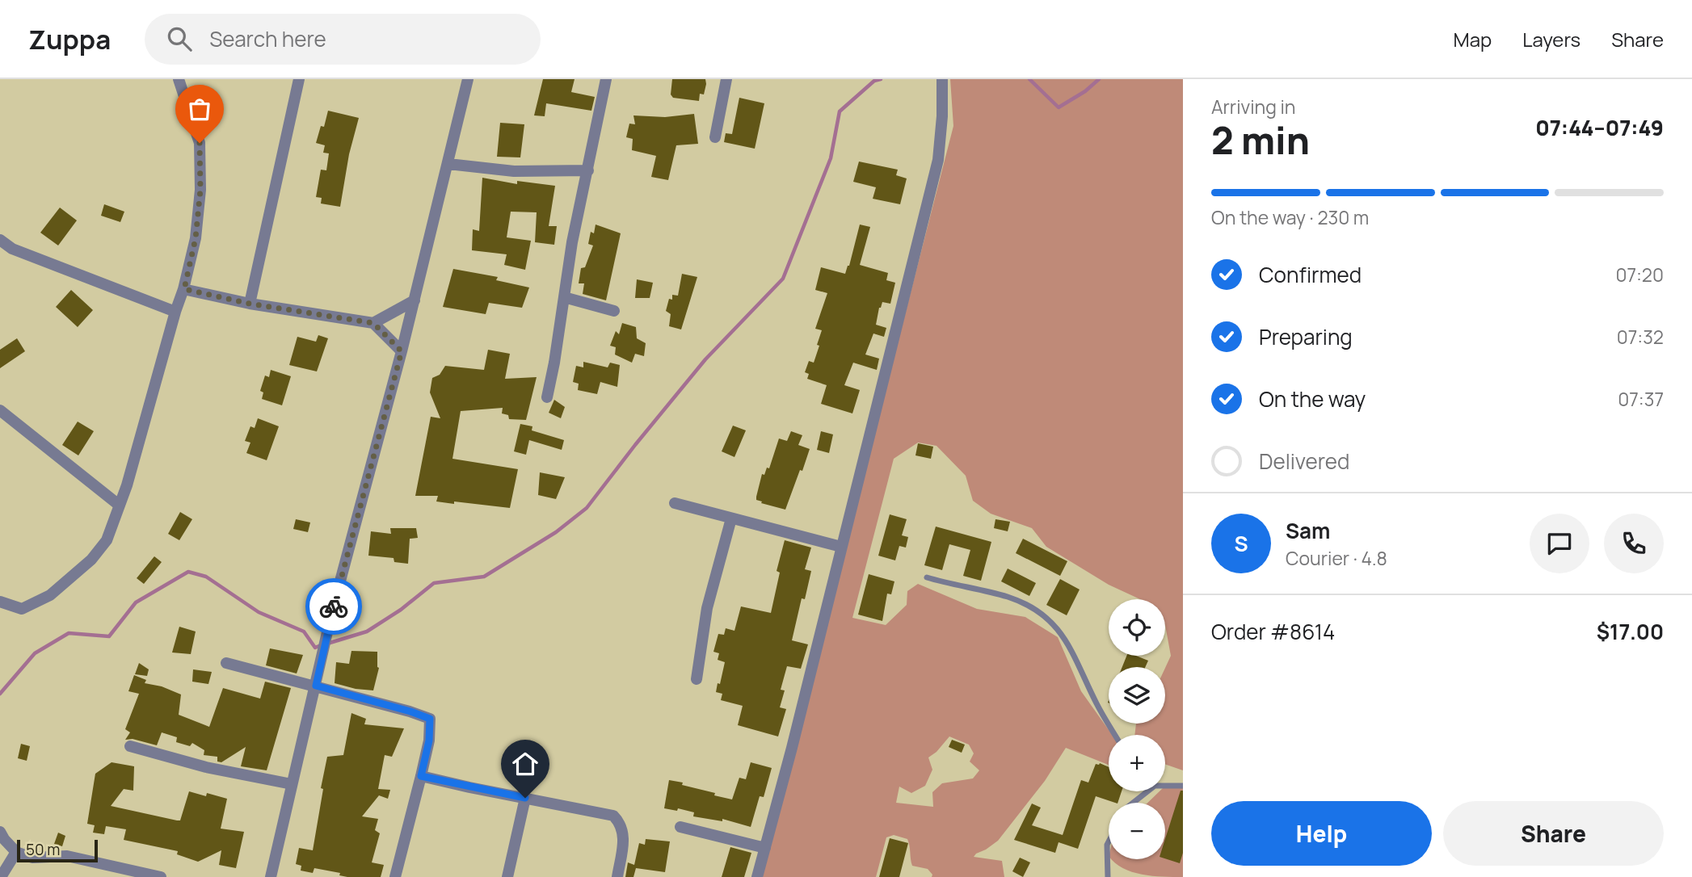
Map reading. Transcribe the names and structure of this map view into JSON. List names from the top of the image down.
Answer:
{
  "scale_bar": "50 m",
  "page": {
    "header": "Zuppa",
    "search": "Search here",
    "nav": ["Map", "Layers", "Share"],
    "heading": ["2 min", "Arriving in", "07:44–07:49"],
    "panel": [
      "Sam",
      "Courier · 4.8",
      "Order #8614",
      "$17.00"
    ],
    "bar": "On the way · 230 m",
    "list": [
      ["Confirmed", "07:20"],
      ["Preparing", "07:32"],
      ["On the way", "07:37"],
      "Delivered"
    ],
    "round": "S",
    "map_buttons": ["+", "−"],
    "buttons": ["Help", "Share"],
    "scale": "50 m"
  }
}
